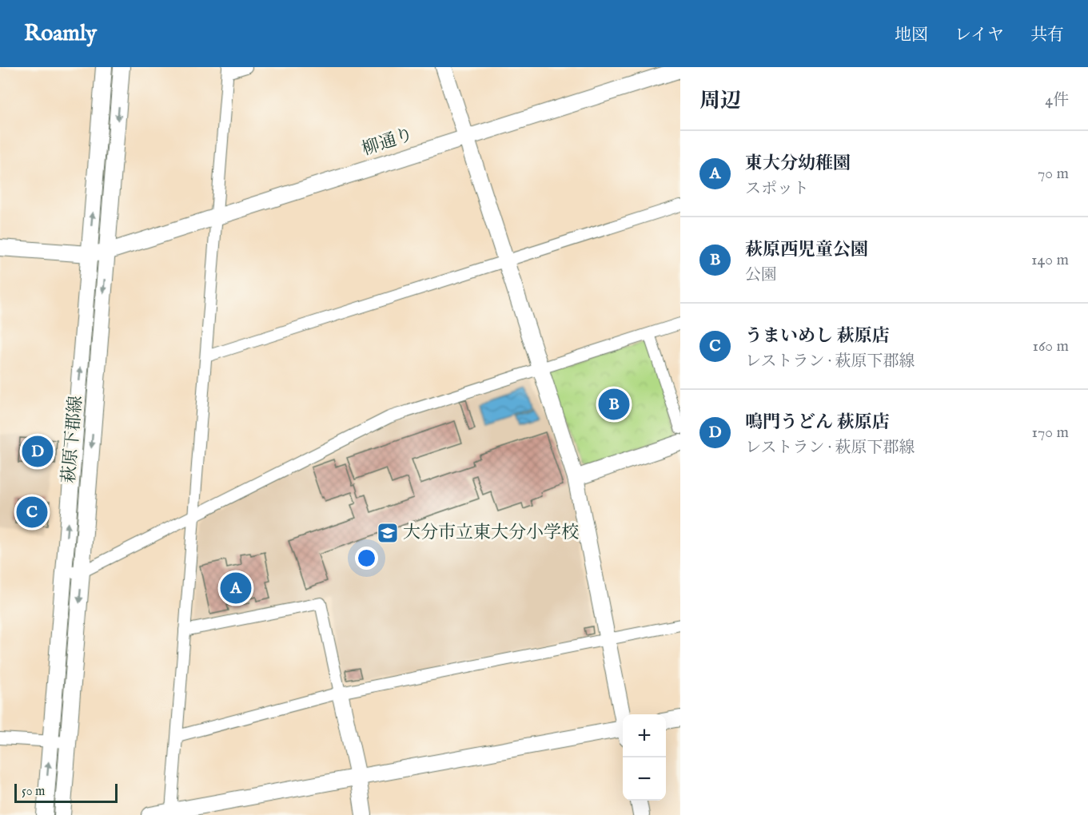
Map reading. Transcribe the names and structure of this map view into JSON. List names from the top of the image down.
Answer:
{
  "streets": {
    "street": ["柳通り", "萩原下郡線"]
  },
  "crossings": [
    ["柳通り", "萩原下郡線"]
  ],
  "places": {
    "school or university": ["大分市立東大分小学校"]
  },
  "scale_bar": "50 m",
  "page": {
    "header": "Roamly",
    "nav": ["地図", "レイヤ", "共有"],
    "heading": ["周辺", "4件"],
    "list": [
      {
        "mark": "A",
        "name": "東大分幼稚園",
        "note": "スポット",
        "value": "70 m"
      },
      {
        "mark": "B",
        "name": "萩原西児童公園",
        "note": "公園",
        "value": "140 m"
      },
      {
        "mark": "C",
        "name": "うまいめし 萩原店",
        "note": "レストラン · 萩原下郡線",
        "value": "160 m"
      },
      {
        "mark": "D",
        "name": "鳴門うどん 萩原店",
        "note": "レストラン · 萩原下郡線",
        "value": "170 m"
      }
    ],
    "pins": [
      "B",
      "D",
      "C",
      "A"
    ],
    "map_buttons": ["+", "−"],
    "scale": "50 m"
  }
}
